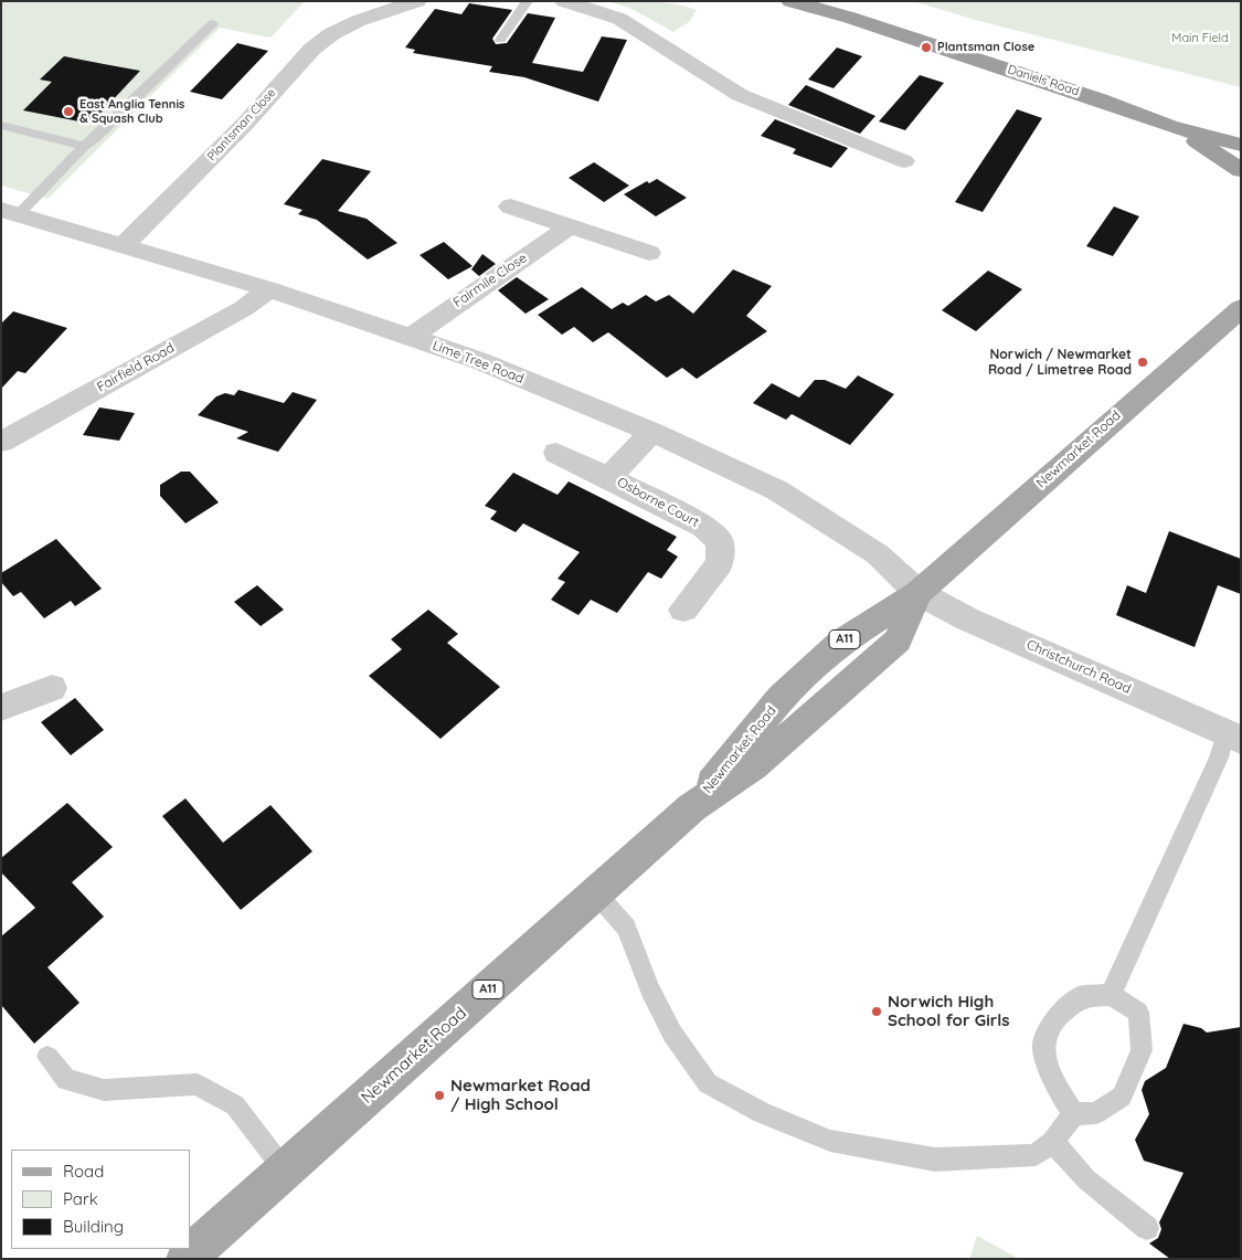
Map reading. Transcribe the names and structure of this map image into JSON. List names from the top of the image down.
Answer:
{
  "streets": {
    "highway": ["Daniels Road"],
    "main road": ["Newmarket Road", "A11"],
    "street": [
      "Plantsman Close",
      "Fairmile Close",
      "Lime Tree Road",
      "Fairfield Road",
      "Osborne Court",
      "Christchurch Road"
    ]
  },
  "crossings": [
    ["Plantsman Close", "Lime Tree Road"],
    ["Fairmile Close", "Lime Tree Road"],
    ["Lime Tree Road", "Fairfield Road"],
    ["Lime Tree Road", "Newmarket Road"],
    ["Lime Tree Road", "Osborne Court"],
    ["Lime Tree Road", "Christchurch Road"],
    ["Newmarket Road", "Christchurch Road"]
  ],
  "parks": ["Main Field"],
  "places": [
    "Plantsman Close",
    "East Anglia Tennis & Squash Club",
    "Norwich / Newmarket Road / Limetree Road",
    "Norwich High School for Girls",
    "Newmarket Road / High School"
  ],
  "legend": ["Road", "Park", "Building"]
}
